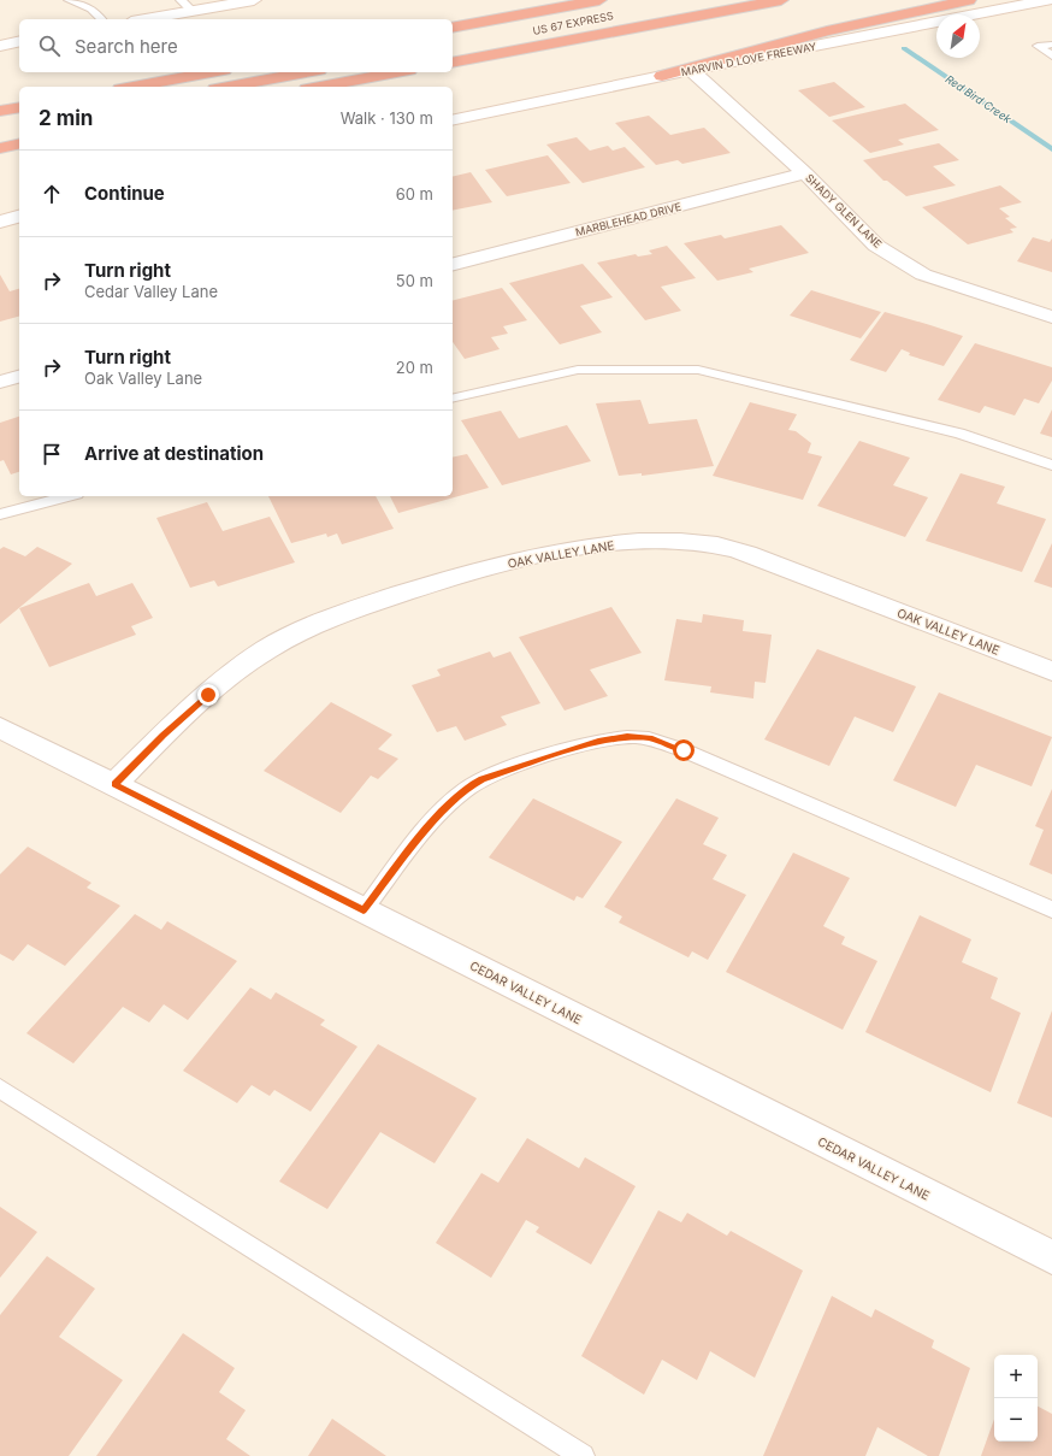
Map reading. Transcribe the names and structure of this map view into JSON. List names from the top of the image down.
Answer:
{
  "streets": {
    "street": [
      "MARVIN D LOVE FREEWAY",
      "SHADY GLEN LANE",
      "MARBLEHEAD DRIVE",
      "OAK VALLEY LANE",
      "CEDAR VALLEY LANE"
    ]
  },
  "crossings": [
    ["MARVIN D LOVE FREEWAY", "SHADY GLEN LANE"],
    ["SHADY GLEN LANE", "MARBLEHEAD DRIVE"],
    ["OAK VALLEY LANE", "CEDAR VALLEY LANE"]
  ],
  "water": ["Red Bird Creek"],
  "north": "top right",
  "page": {
    "search": "Search here",
    "heading": ["2 min", "Walk · 130 m"],
    "list": [
      ["Continue", "60 m"],
      ["Turn right", "Cedar Valley Lane", "50 m"],
      ["Turn right", "Oak Valley Lane", "20 m"],
      "Arrive at destination"
    ],
    "map_buttons": ["+", "−"]
  }
}
